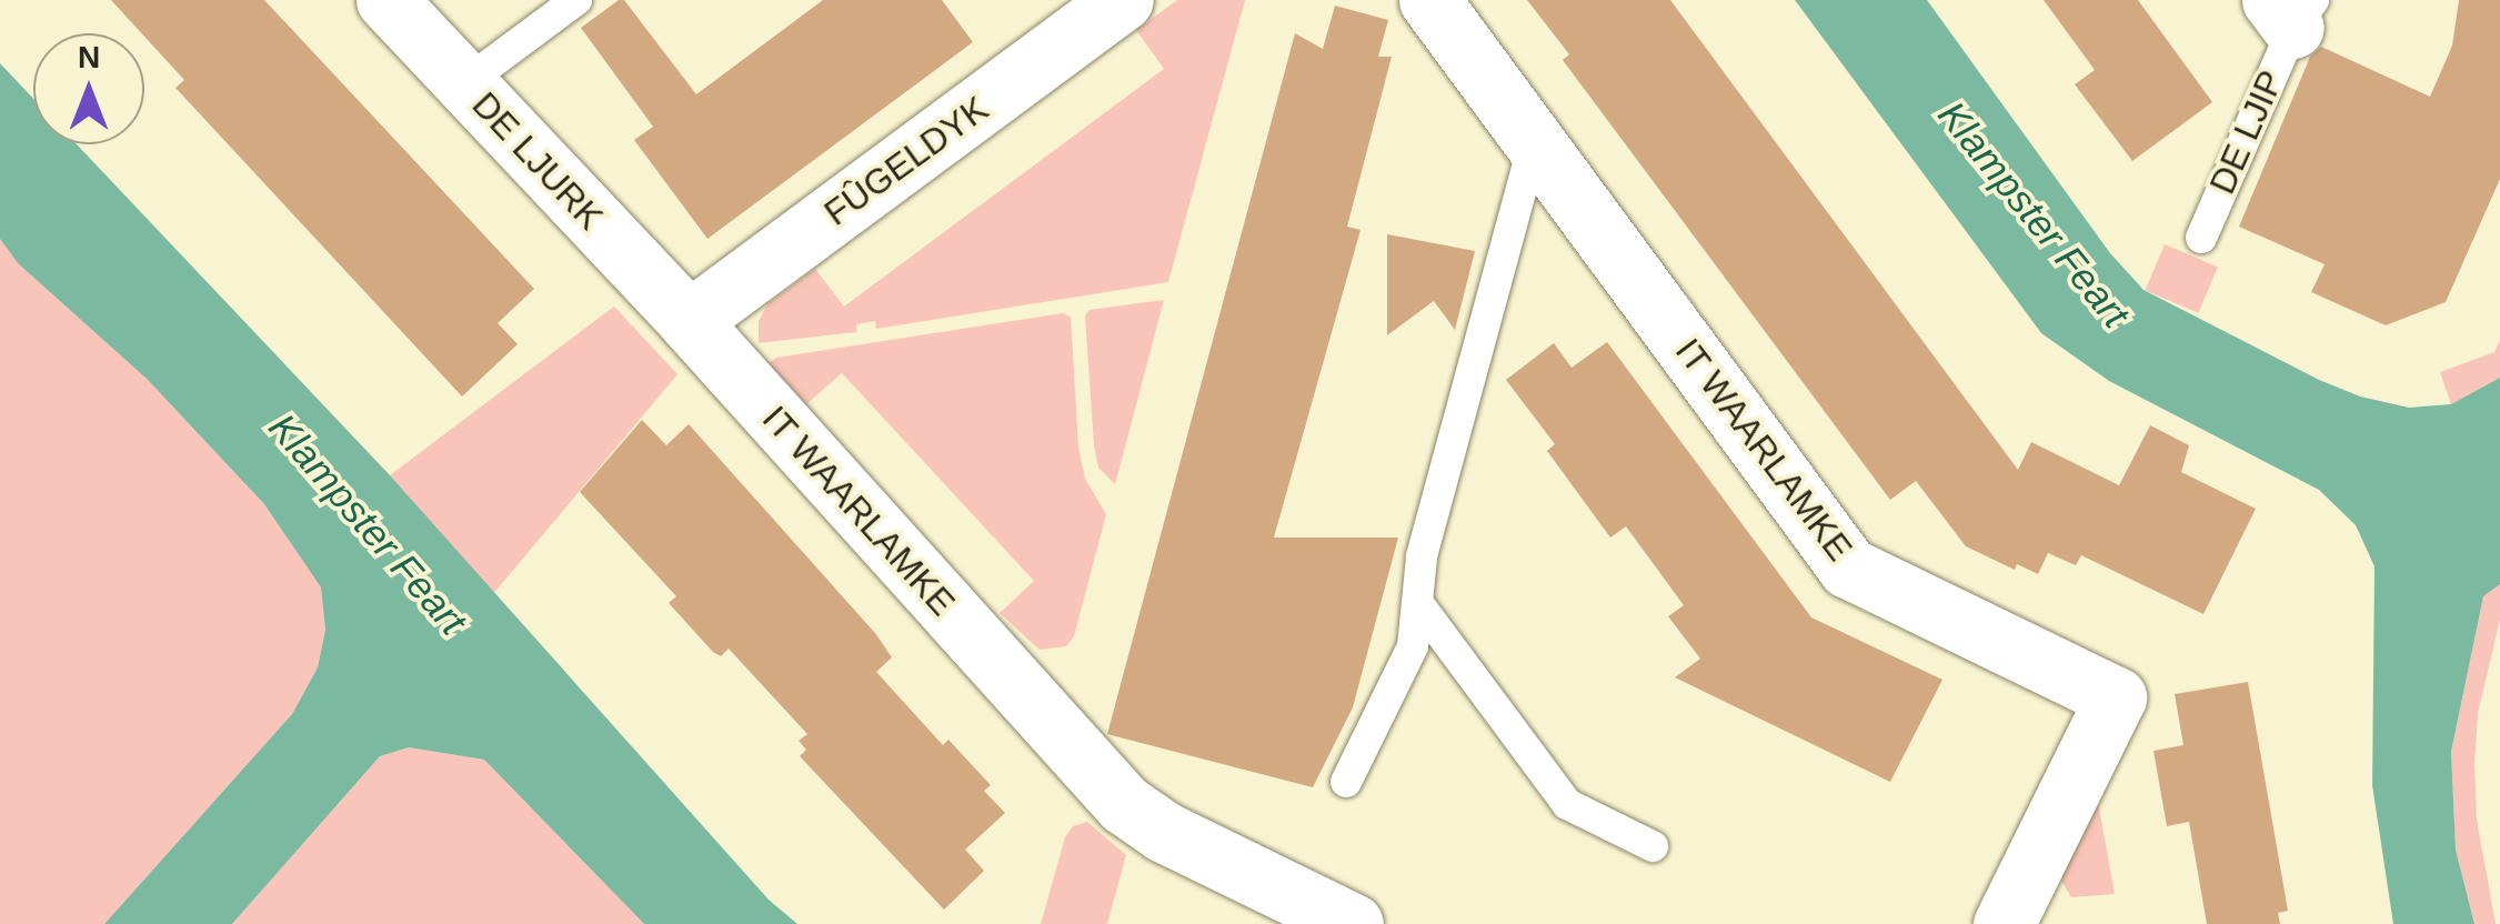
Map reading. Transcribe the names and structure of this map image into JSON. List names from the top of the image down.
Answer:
{
  "streets": {
    "street": ["DE LJURK", "FÛGELDYK", "IT WAARLAMKE"],
    "lane": ["DE LJIP"]
  },
  "crossings": [
    ["DE LJURK", "FÛGELDYK"],
    ["DE LJURK", "IT WAARLAMKE"],
    ["FÛGELDYK", "IT WAARLAMKE"]
  ],
  "water": ["Klampster Feart"],
  "north": "top"
}
